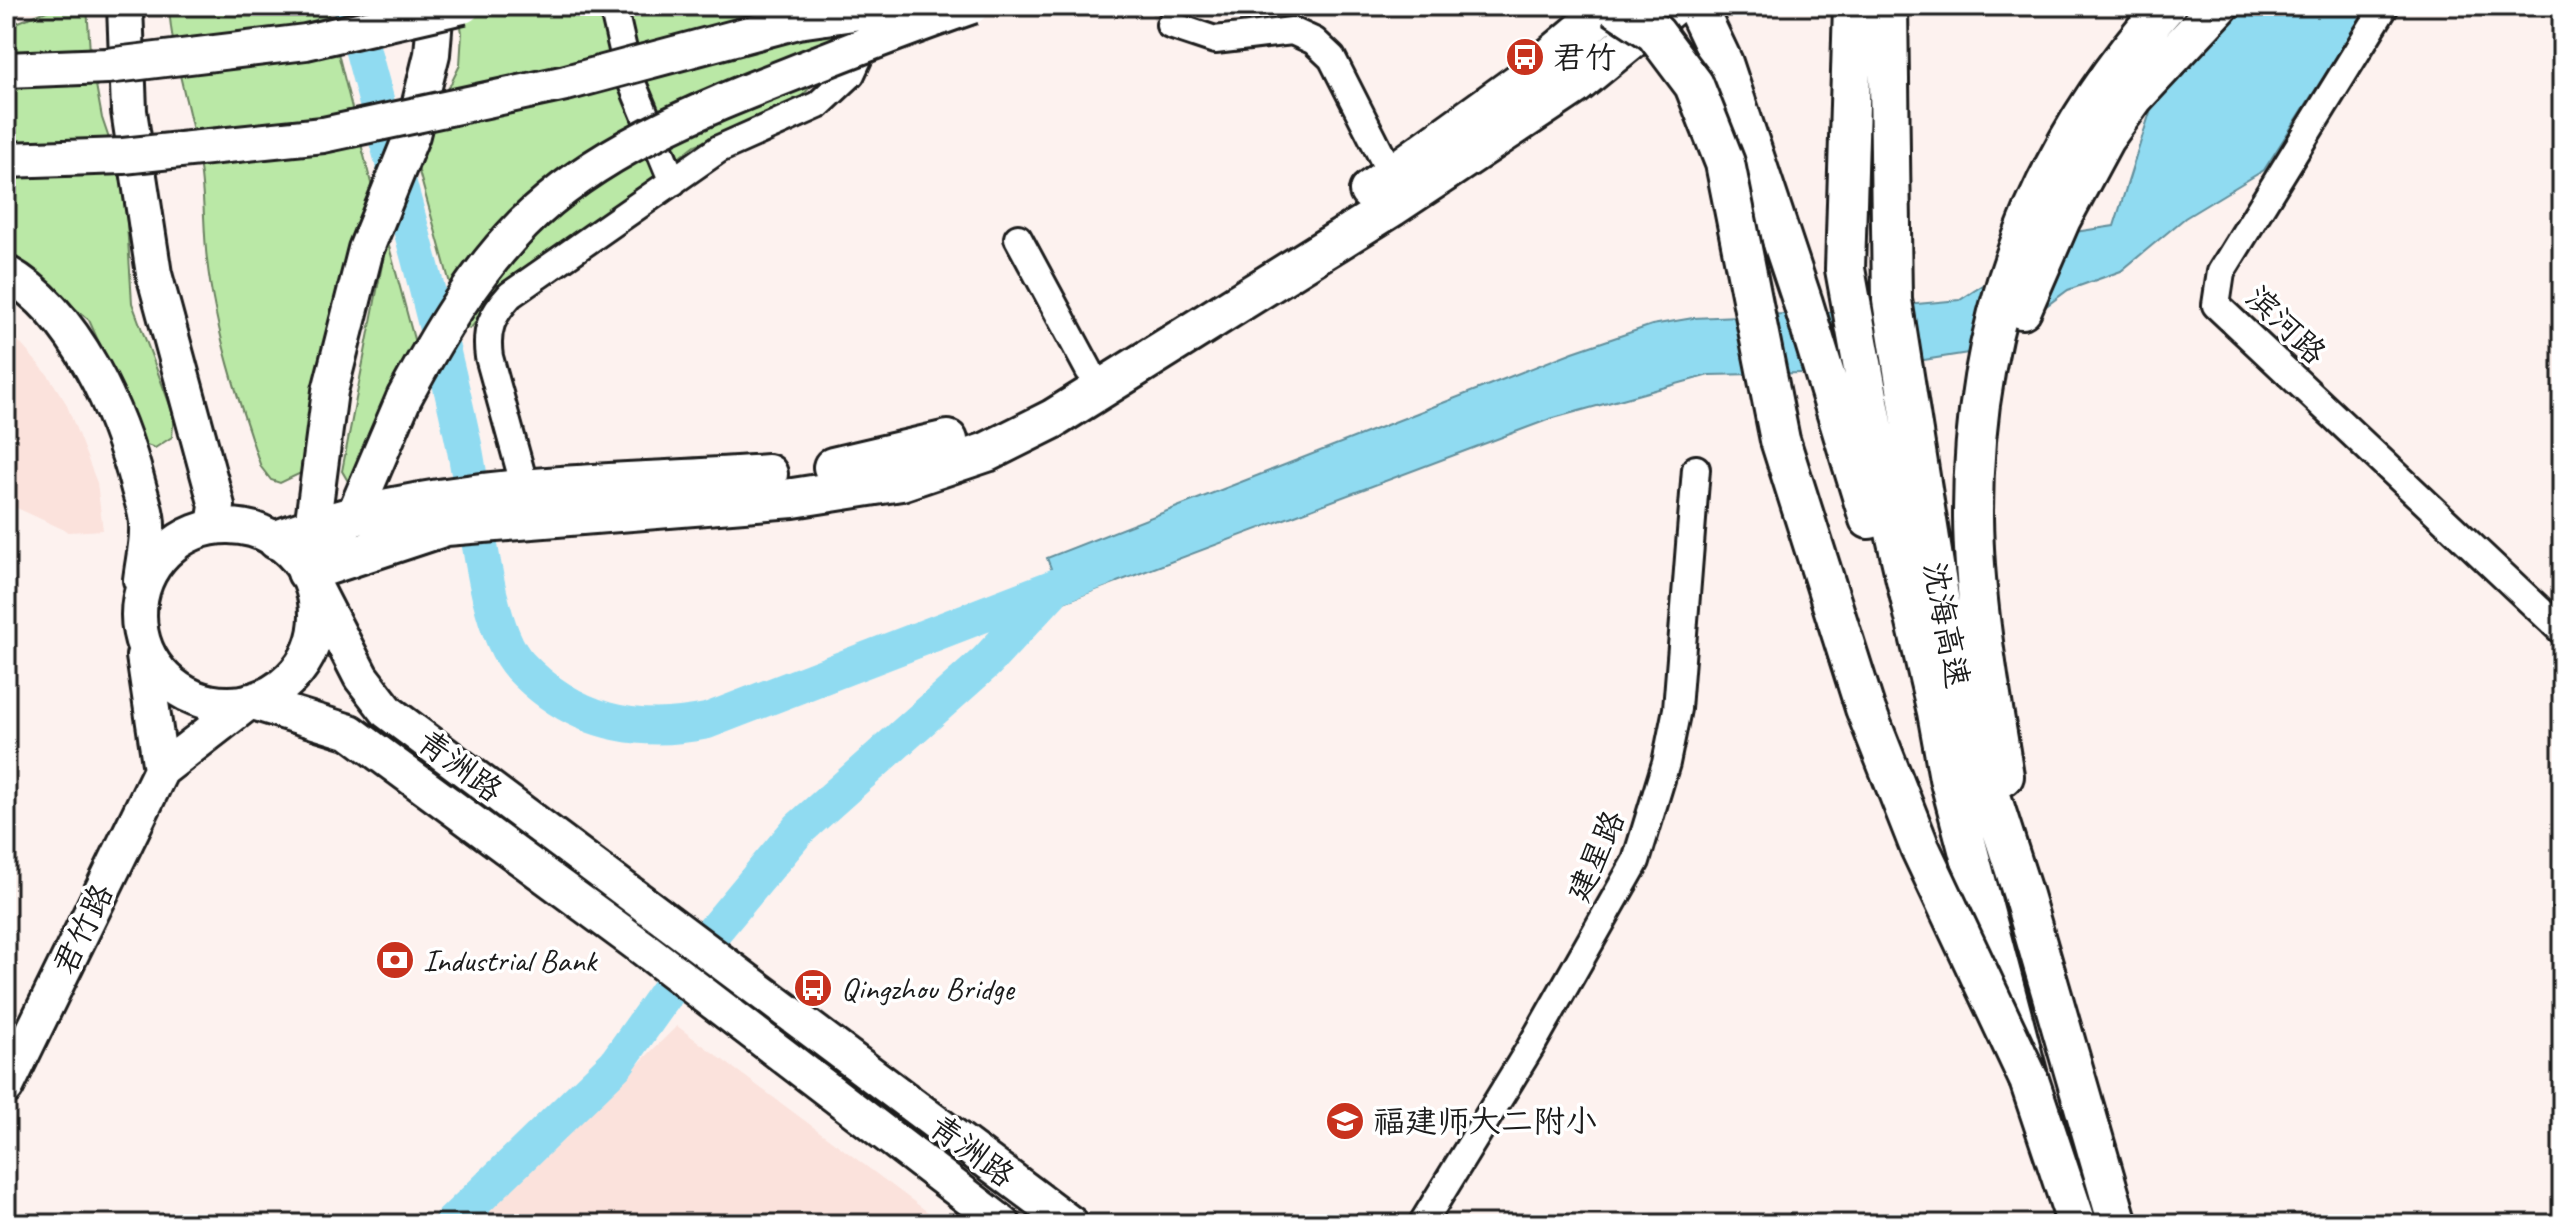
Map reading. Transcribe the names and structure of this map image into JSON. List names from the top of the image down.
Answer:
{
  "streets": {
    "highway": ["沈海高速"],
    "main road": ["青洲路", "君竹路"],
    "street": ["滨河路", "建星路"]
  },
  "crossings": [
    ["青洲路", "君竹路"]
  ],
  "places": {
    "bus stop": ["君竹", "Qingzhou Bridge"],
    "bank": ["Industrial Bank"],
    "school or university": ["福建师大二附小"]
  }
}
